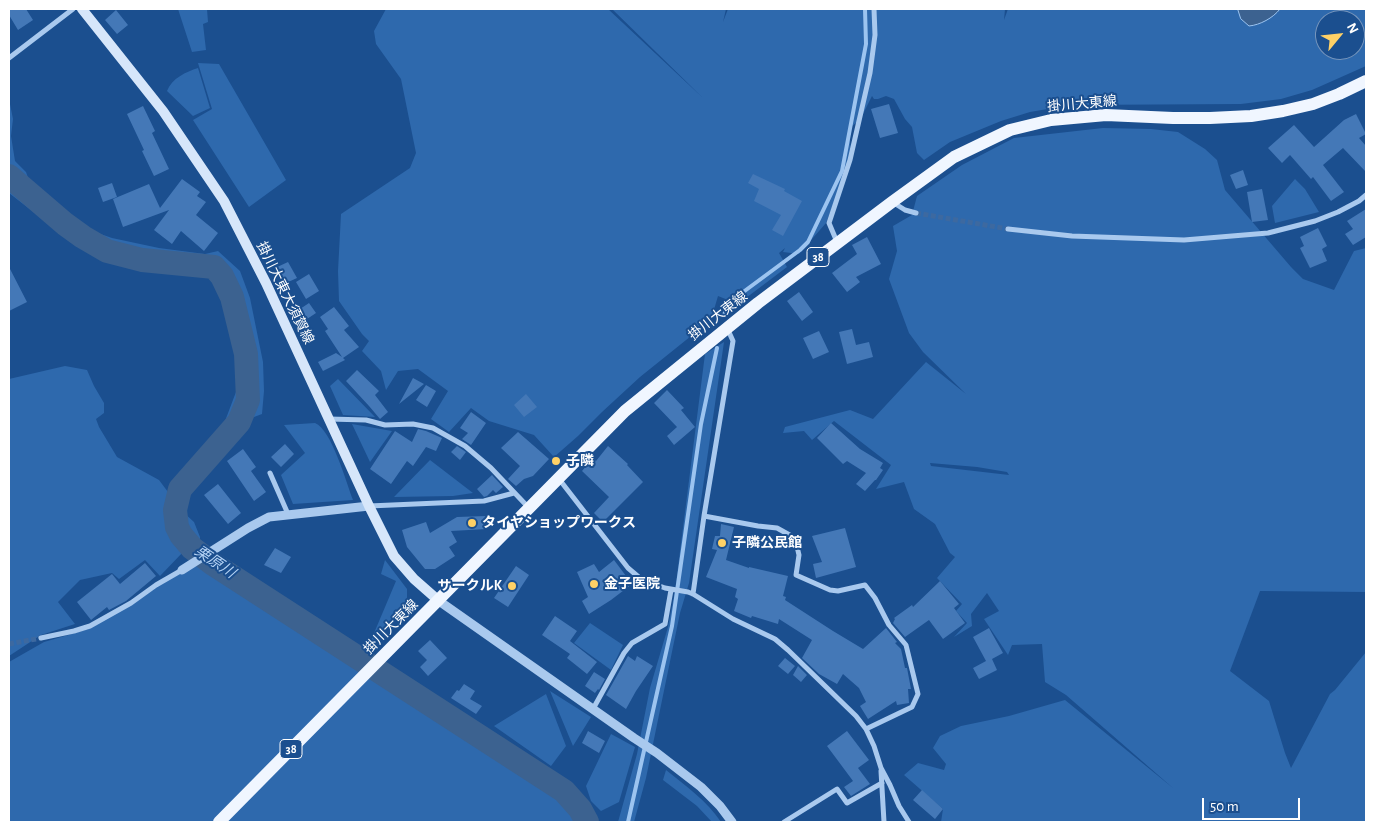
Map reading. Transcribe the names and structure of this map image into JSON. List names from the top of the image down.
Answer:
{
  "streets": {
    "main road": ["掛川大東線", "38", "掛川大東大須賀線"]
  },
  "crossings": [
    ["掛川大東線", "掛川大東大須賀線"]
  ],
  "water": ["栗原川"],
  "places": [
    "子隣",
    "タイヤショップワークス",
    "子隣公民館",
    "金子医院",
    "サークルK"
  ],
  "scale_bar": "50 m",
  "north": "top right"
}
